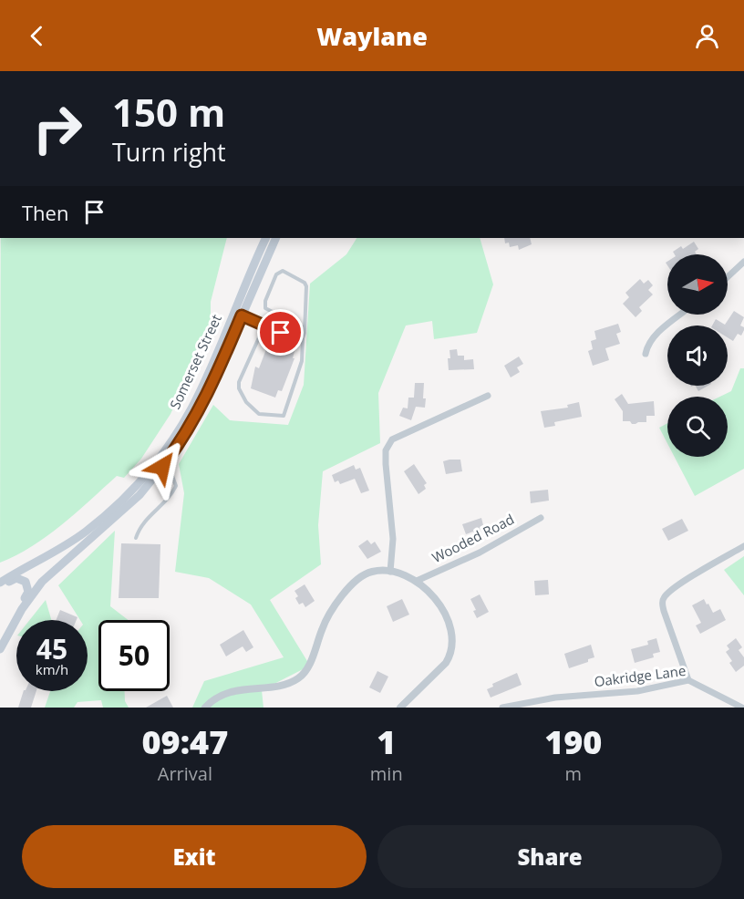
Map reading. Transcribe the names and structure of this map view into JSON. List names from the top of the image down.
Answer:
{
  "streets": {
    "main road": ["Somerset Street"],
    "street": ["Wooded Road", "Oakridge Lane"]
  },
  "north": "right",
  "page": {
    "header": "Waylane",
    "turn": ["150 m", "Turn right"],
    "then": "Then",
    "speed": "45 km/h",
    "limit": "50",
    "eta": [
      "09:47",
      "Arrival",
      "1",
      "min",
      "190",
      "m"
    ],
    "buttons": ["Exit", "Share"]
  }
}
